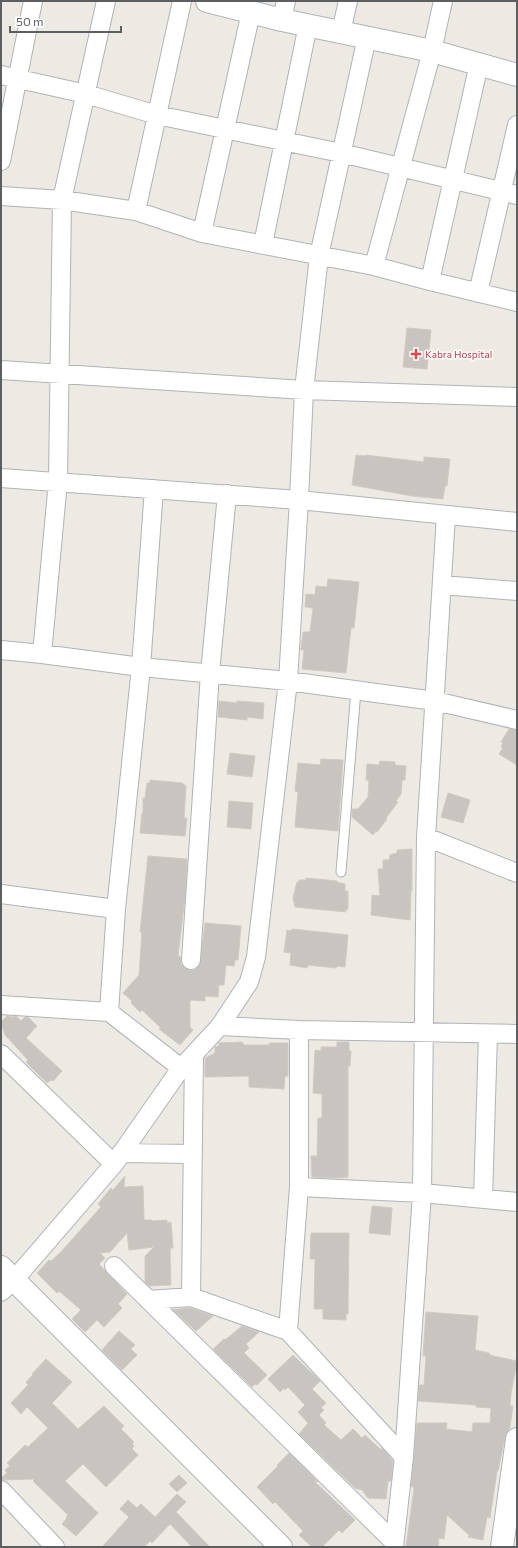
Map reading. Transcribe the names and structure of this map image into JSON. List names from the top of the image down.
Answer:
{
  "places": {
    "health": ["Kabra Hospital"]
  },
  "scale_bar": "50 m"
}
